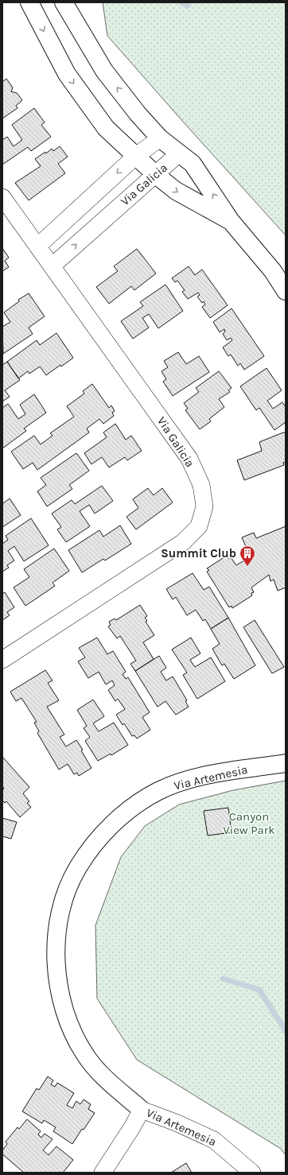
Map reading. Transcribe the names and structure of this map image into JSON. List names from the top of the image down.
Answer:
{
  "streets": {
    "street": ["Via Galicia", "Via Artemesia"]
  },
  "parks": ["Canyon View Park"],
  "places": {
    "building": ["Summit Club"]
  }
}
